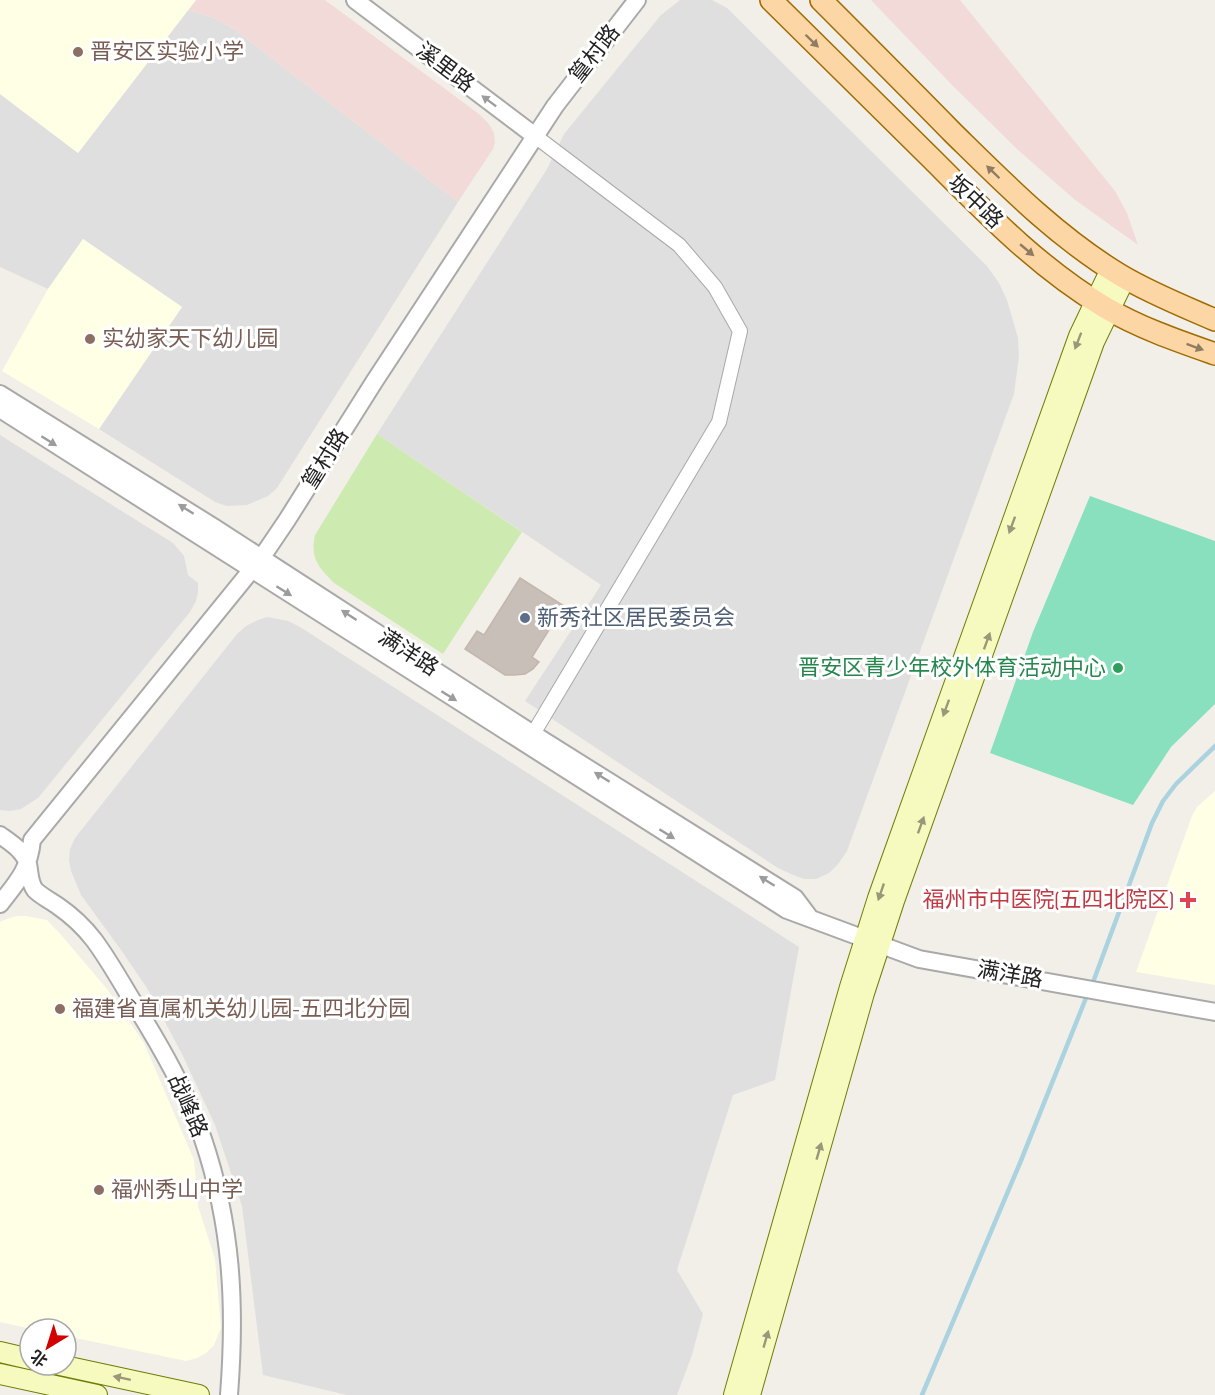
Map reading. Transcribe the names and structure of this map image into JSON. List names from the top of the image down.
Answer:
{
  "streets": {
    "main road": ["坂中路"],
    "street": [
      "篁村路",
      "溪里路",
      "满洋路",
      "战峰路"
    ]
  },
  "crossings": [
    ["篁村路", "溪里路"],
    ["篁村路", "满洋路"],
    ["篁村路", "战峰路"]
  ],
  "one_way": ["溪里路"],
  "places": {
    "other": [
      "晋安区实验小学",
      "实幼家天下幼儿园",
      "新秀社区居民委员会",
      "晋安区青少年校外体育活动中心",
      "福建省直属机关幼儿园-五四北分园",
      "福州秀山中学"
    ],
    "health": ["福州市中医院(五四北院区)"]
  },
  "north": "bottom left"
}
